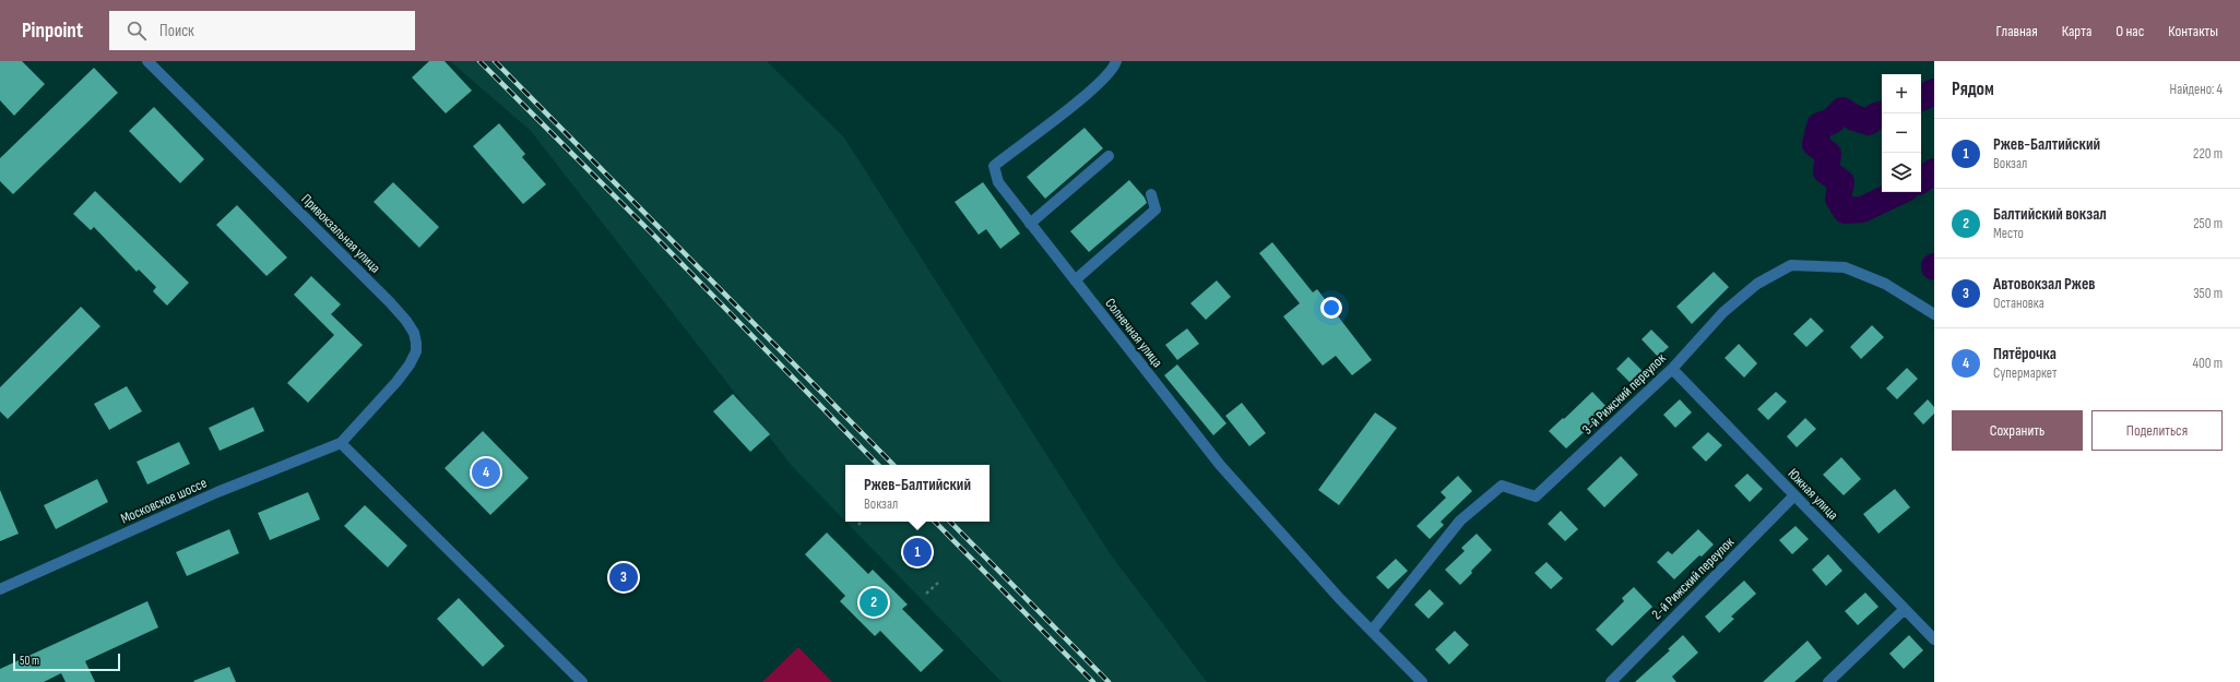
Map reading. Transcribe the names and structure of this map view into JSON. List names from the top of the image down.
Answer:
{
  "streets": {
    "street": [
      "Привокзальная улица",
      "Солнечная улица",
      "3-й Рижский переулок",
      "Южная улица",
      "Московское шоссе",
      "2-й Рижский переулок"
    ]
  },
  "crossings": [
    ["Привокзальная улица", "Московское шоссе"],
    ["Солнечная улица", "3-й Рижский переулок"],
    ["3-й Рижский переулок", "Южная улица"],
    ["Южная улица", "2-й Рижский переулок"]
  ],
  "scale_bar": "50 m",
  "page": {
    "header": "Pinpoint",
    "search": "Поиск",
    "nav": [
      "Главная",
      "Карта",
      "О нас",
      "Контакты"
    ],
    "heading": ["Рядом", "Найдено: 4"],
    "map_buttons": ["+", "−"],
    "list": [
      {
        "mark": "1",
        "name": "Ржев-Балтийский",
        "note": "Вокзал",
        "value": "220 m"
      },
      {
        "mark": "2",
        "name": "Балтийский вокзал",
        "note": "Место",
        "value": "250 m"
      },
      {
        "mark": "3",
        "name": "Автовокзал Ржев",
        "note": "Остановка",
        "value": "350 m"
      },
      {
        "mark": "4",
        "name": "Пятёрочка",
        "note": "Супермаркет",
        "value": "400 m"
      }
    ],
    "buttons": ["Сохранить", "Поделиться"],
    "pins": [
      "4",
      "1",
      "3",
      "2"
    ],
    "popup": ["Ржев-Балтийский", "Вокзал"],
    "scale": "50 m"
  }
}
